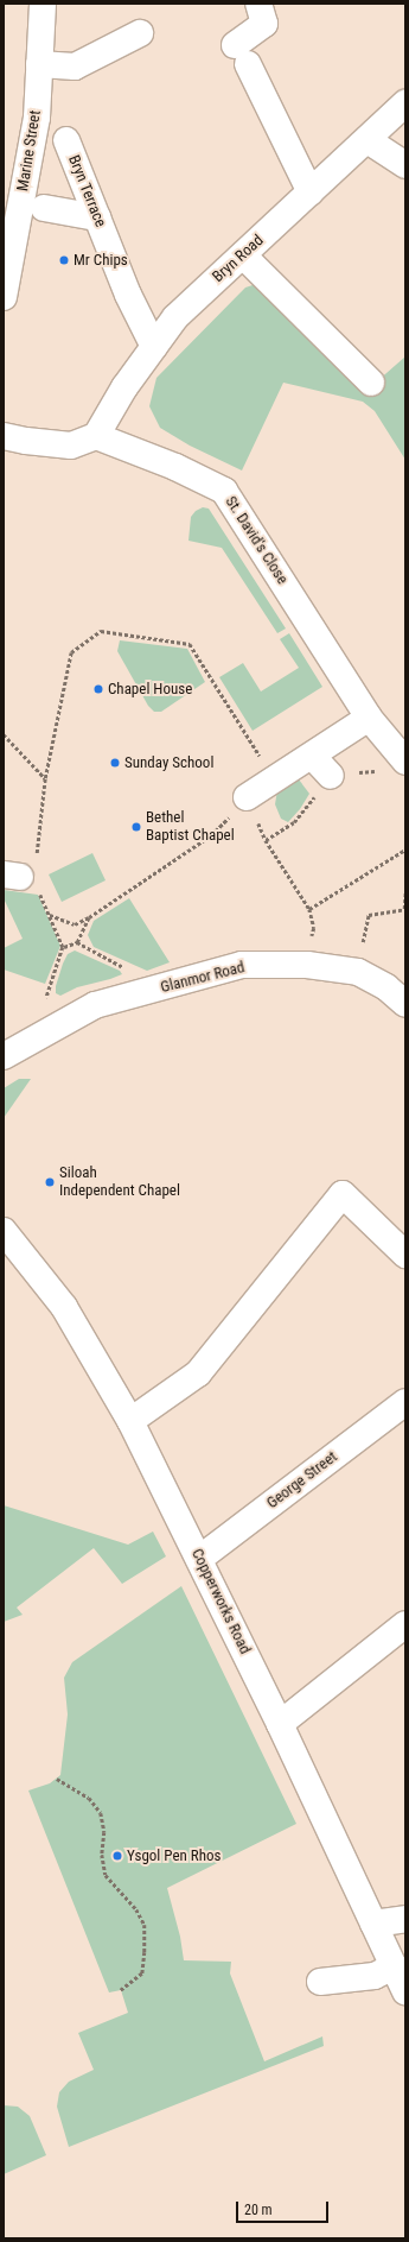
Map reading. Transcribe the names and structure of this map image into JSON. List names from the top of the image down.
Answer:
{
  "streets": {
    "street": [
      "Marine Street",
      "Bryn Terrace",
      "Bryn Road",
      "St. David's Close",
      "Glanmor Road",
      "George Street",
      "Copperworks Road"
    ]
  },
  "crossings": [
    ["Bryn Terrace", "Bryn Road"],
    ["Bryn Road", "St. David's Close"],
    ["George Street", "Copperworks Road"]
  ],
  "places": [
    "Mr Chips",
    "Chapel House",
    "Sunday School",
    "Bethel Baptist Chapel",
    "Siloah Independent Chapel",
    "Ysgol Pen Rhos"
  ],
  "scale_bar": "20 m"
}
